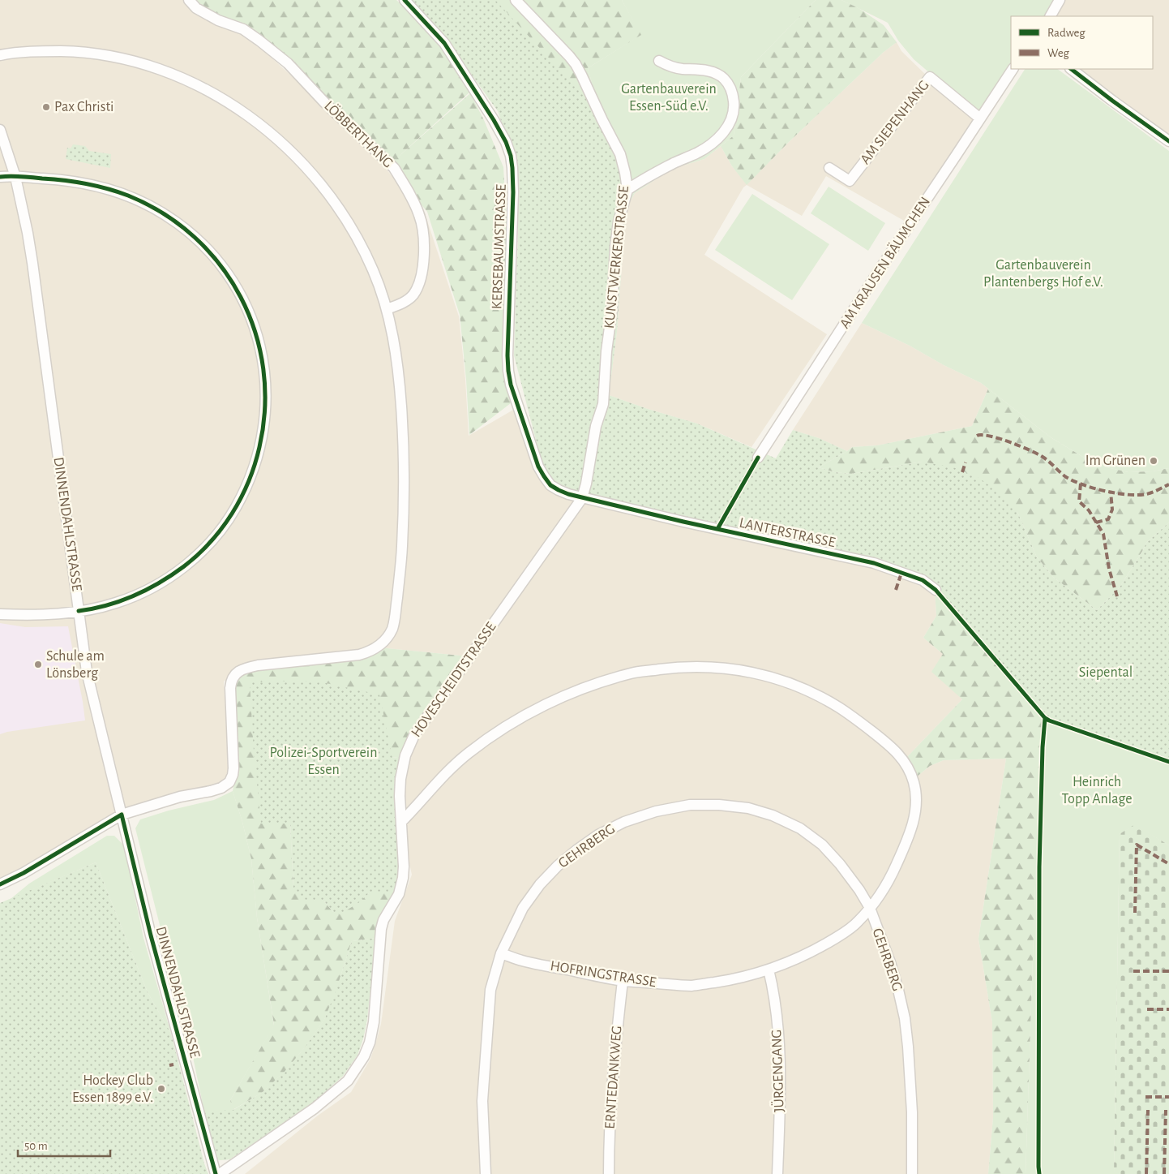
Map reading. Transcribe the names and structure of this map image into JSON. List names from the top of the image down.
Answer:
{
  "streets": {
    "street": [
      "AM SIEPENHANG",
      "LÖBBERTHANG",
      "KERSEBAUMSTRASSE",
      "KUNSTWERKERSTRASSE",
      "AM KRAUSEN BÄUMCHEN",
      "DINNENDAHLSTRASSE",
      "LANTERSTRASSE",
      "HOVESCHEIDTSTRASSE",
      "GEHRBERG",
      "HOFRINGSTRASSE",
      "JÜRGENGANG",
      "ERNTEDANKWEG"
    ]
  },
  "crossings": [
    ["AM SIEPENHANG", "AM KRAUSEN BÄUMCHEN"],
    ["KERSEBAUMSTRASSE", "KUNSTWERKERSTRASSE"],
    ["KERSEBAUMSTRASSE", "LANTERSTRASSE"],
    ["KERSEBAUMSTRASSE", "HOVESCHEIDTSTRASSE"],
    ["KUNSTWERKERSTRASSE", "LANTERSTRASSE"],
    ["KUNSTWERKERSTRASSE", "HOVESCHEIDTSTRASSE"],
    ["LANTERSTRASSE", "HOVESCHEIDTSTRASSE"],
    ["HOVESCHEIDTSTRASSE", "HOFRINGSTRASSE"],
    ["GEHRBERG", "HOFRINGSTRASSE"],
    ["HOFRINGSTRASSE", "JÜRGENGANG"],
    ["HOFRINGSTRASSE", "ERNTEDANKWEG"]
  ],
  "parks": [
    "Gartenbauverein Essen-Süd e.V.",
    "Gartenbauverein Plantenbergs Hof e.V.",
    "Siepental",
    "Polizei-Sportverein Essen",
    "Heinrich Topp Anlage"
  ],
  "places": [
    "Pax Christi",
    "Im Grünen",
    "Schule am Lönsberg",
    "Hockey Club Essen 1899 e.V."
  ],
  "legend": ["Radweg", "Weg"],
  "scale_bar": "50 m"
}
